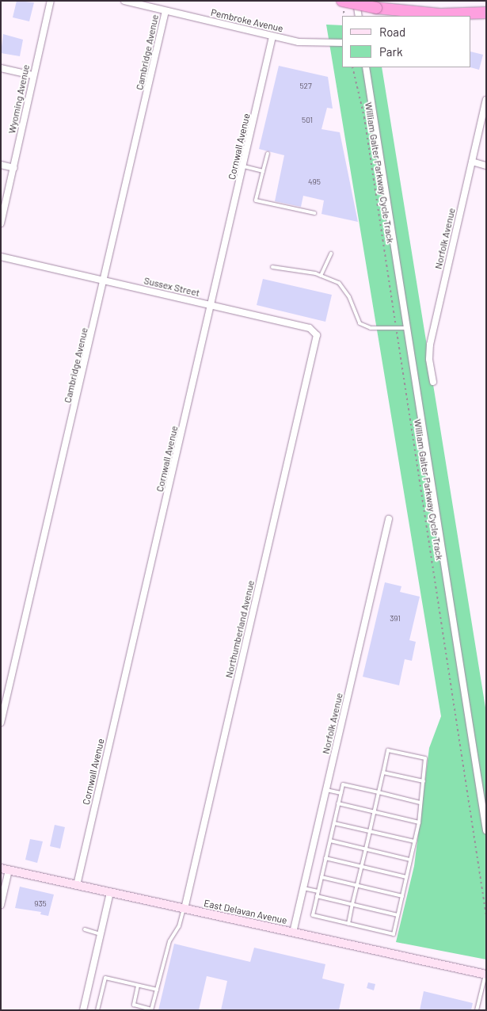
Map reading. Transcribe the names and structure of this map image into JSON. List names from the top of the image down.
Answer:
{
  "streets": {
    "street": [
      "Pembroke Avenue",
      "Cambridge Avenue",
      "Wyoming Avenue",
      "Cornwall Avenue",
      "Norfolk Avenue",
      "Sussex Street",
      "Northumberland Avenue",
      "East Delavan Avenue"
    ],
    "path": ["William Gaiter Parkway Cycle Track"]
  },
  "crossings": [
    ["Pembroke Avenue", "Cambridge Avenue"],
    ["Pembroke Avenue", "Cornwall Avenue"],
    ["Cambridge Avenue", "Sussex Street"],
    ["Cornwall Avenue", "Sussex Street"],
    ["Cornwall Avenue", "East Delavan Avenue"],
    ["Norfolk Avenue", "East Delavan Avenue"],
    ["Sussex Street", "Northumberland Avenue"],
    ["Northumberland Avenue", "East Delavan Avenue"]
  ],
  "house_numbers": [
    "527",
    "501",
    "495",
    "391",
    "935"
  ],
  "legend": ["Road", "Park"]
}
